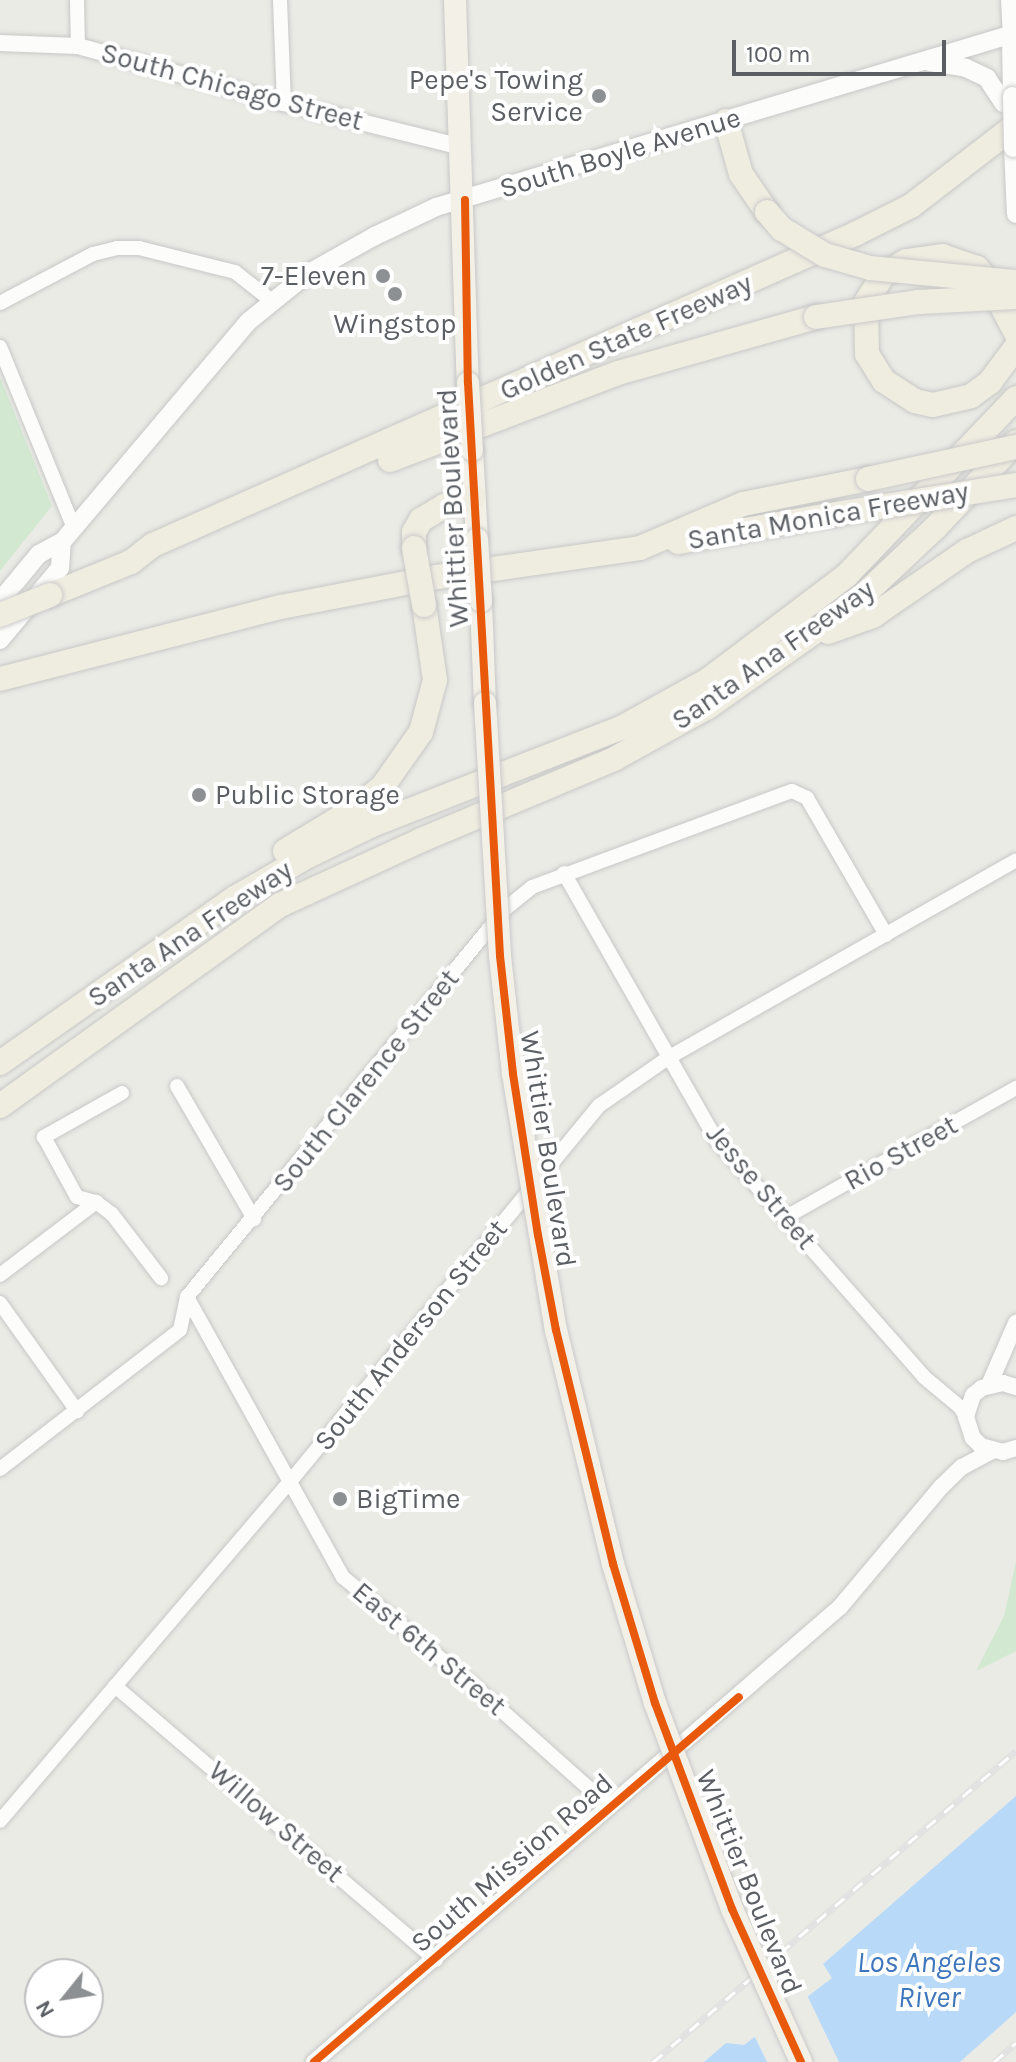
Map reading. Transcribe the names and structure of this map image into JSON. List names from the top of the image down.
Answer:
{
  "streets": {
    "highway": ["Golden State Freeway", "Santa Monica Freeway", "Santa Ana Freeway"],
    "main road": ["South Boyle Avenue", "Whittier Boulevard"],
    "street": [
      "South Chicago Street",
      "South Clarence Street",
      "Rio Street",
      "Jesse Street",
      "South Anderson Street",
      "East 6th Street",
      "Willow Street",
      "South Mission Road"
    ]
  },
  "crossings": [
    ["South Chicago Street", "Whittier Boulevard"],
    ["South Boyle Avenue", "Whittier Boulevard"],
    ["South Clarence Street", "Jesse Street"],
    ["South Clarence Street", "South Anderson Street"],
    ["South Clarence Street", "East 6th Street"],
    ["Rio Street", "Jesse Street"],
    ["Jesse Street", "South Anderson Street"],
    ["South Anderson Street", "East 6th Street"],
    ["South Anderson Street", "Willow Street"],
    ["East 6th Street", "South Mission Road"],
    ["Willow Street", "South Mission Road"]
  ],
  "water": ["Los Angeles River"],
  "places": [
    "Pepe's Towing Service",
    "7-Eleven",
    "Wingstop",
    "Public Storage",
    "BigTime"
  ],
  "scale_bar": "100 m",
  "north": "bottom left"
}
